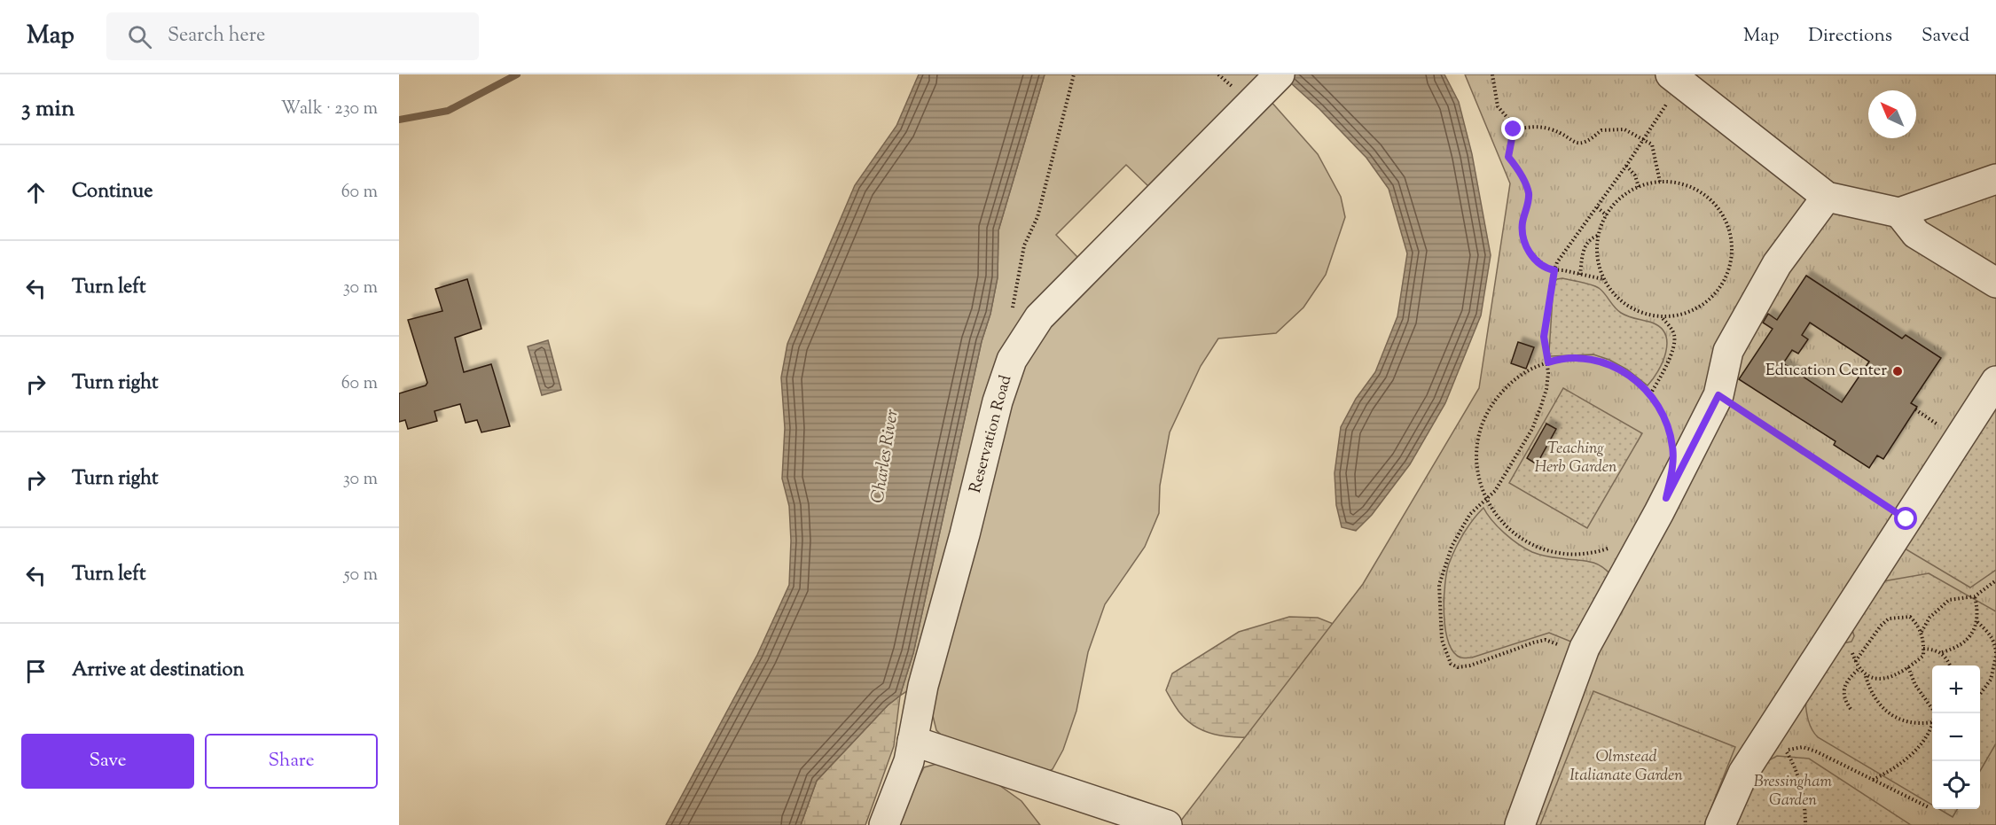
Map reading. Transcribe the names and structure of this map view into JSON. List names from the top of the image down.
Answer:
{
  "streets": {
    "lane": ["Reservation Road"]
  },
  "water": ["Charles River"],
  "parks": ["Teaching Herb Garden", "Olmstead Italianate Garden", "Bressingham Garden"],
  "places": ["Education Center"],
  "north": "top left",
  "page": {
    "header": "Map",
    "search": "Search here",
    "nav": ["Map", "Directions", "Saved"],
    "heading": ["3 min", "Walk · 230 m"],
    "list": [
      ["Continue", "60 m"],
      ["Turn left", "30 m"],
      ["Turn right", "60 m"],
      ["Turn right", "30 m"],
      ["Turn left", "50 m"],
      "Arrive at destination"
    ],
    "map_buttons": ["+", "−"],
    "buttons": ["Save", "Share"]
  }
}
